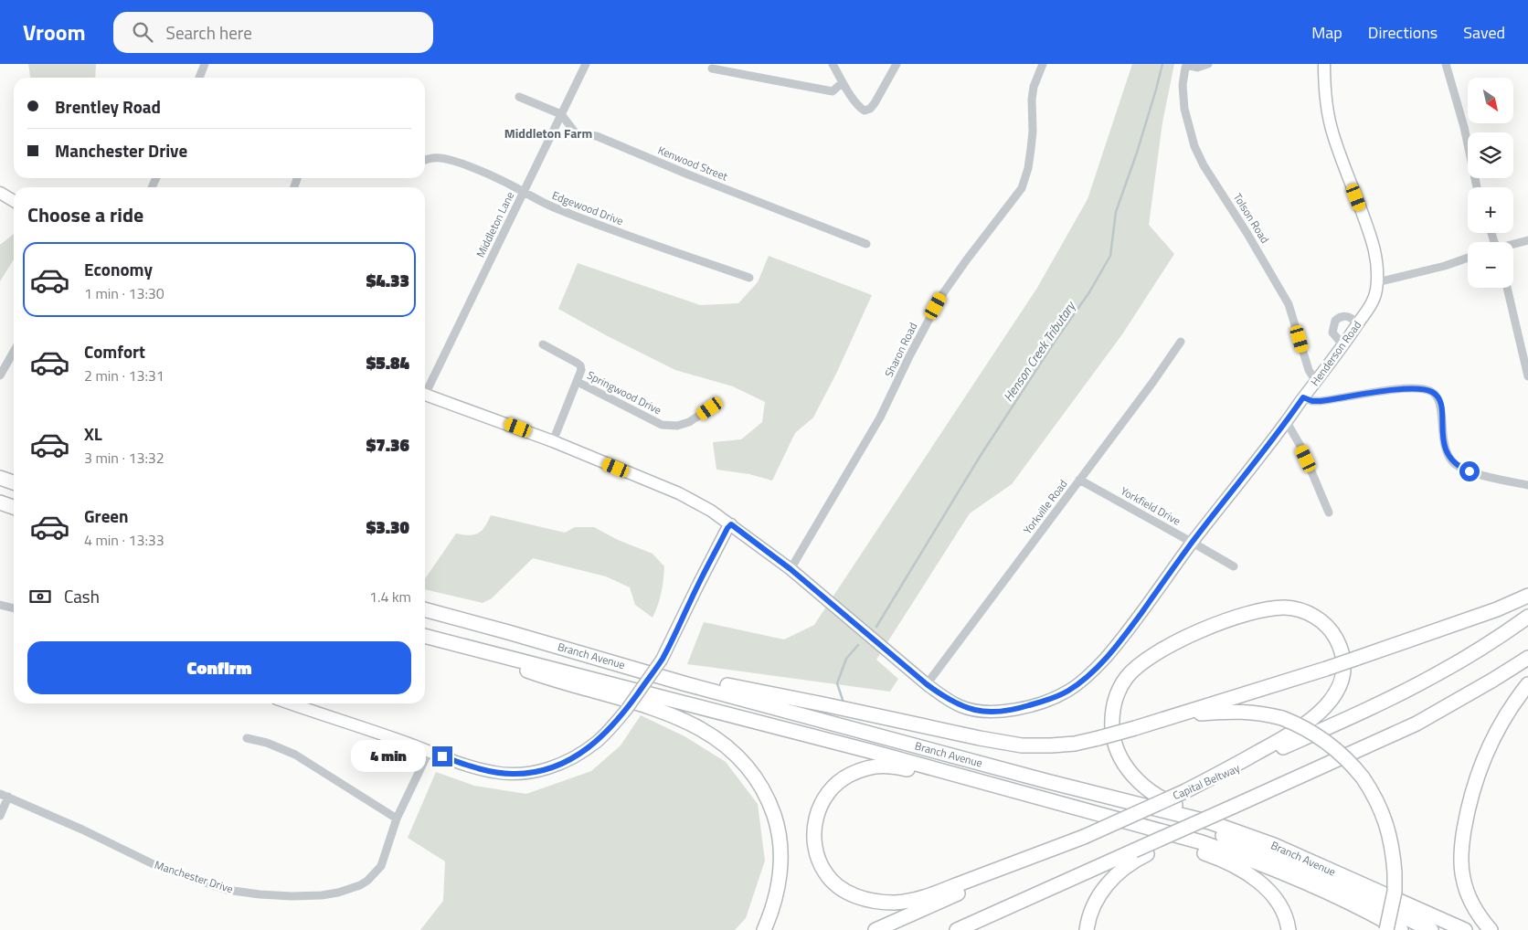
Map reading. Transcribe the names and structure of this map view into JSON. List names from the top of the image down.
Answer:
{
  "streets": {
    "highway": ["Branch Avenue", "Capital Beltway"],
    "street": [
      "Kenwood Street",
      "Edgewood Drive",
      "Tolson Road",
      "Middleton Lane",
      "Sharon Road",
      "Henderson Road",
      "Springwood Drive",
      "Yorkfield Drive",
      "Yorkville Road",
      "Manchester Drive"
    ]
  },
  "crossings": [
    ["Kenwood Street", "Middleton Lane"],
    ["Edgewood Drive", "Middleton Lane"],
    ["Tolson Road", "Henderson Road"],
    ["Sharon Road", "Henderson Road"],
    ["Henderson Road", "Yorkfield Drive"],
    ["Henderson Road", "Yorkville Road"],
    ["Yorkfield Drive", "Yorkville Road"]
  ],
  "districts": ["Middleton Farm"],
  "water": ["Henson Creek Tributary"],
  "north": "bottom right",
  "page": {
    "header": "Vroom",
    "search": "Search here",
    "nav": ["Map", "Directions", "Saved"],
    "map_buttons": ["+", "−"],
    "banner": ["Brentley Road", "Manchester Drive"],
    "heading": "Choose a ride",
    "list": [
      {
        "name": "Economy",
        "note": "1 min · 13:30",
        "value": "$4.33"
      },
      {
        "name": "Comfort",
        "note": "2 min · 13:31",
        "value": "$5.84"
      },
      {
        "name": "XL",
        "note": "3 min · 13:32",
        "value": "$7.36"
      },
      {
        "name": "Green",
        "note": "4 min · 13:33",
        "value": "$3.30"
      }
    ],
    "pay": ["Cash", "1.4 km"],
    "buttons": "Confirm",
    "bubble": "4 min"
  }
}
